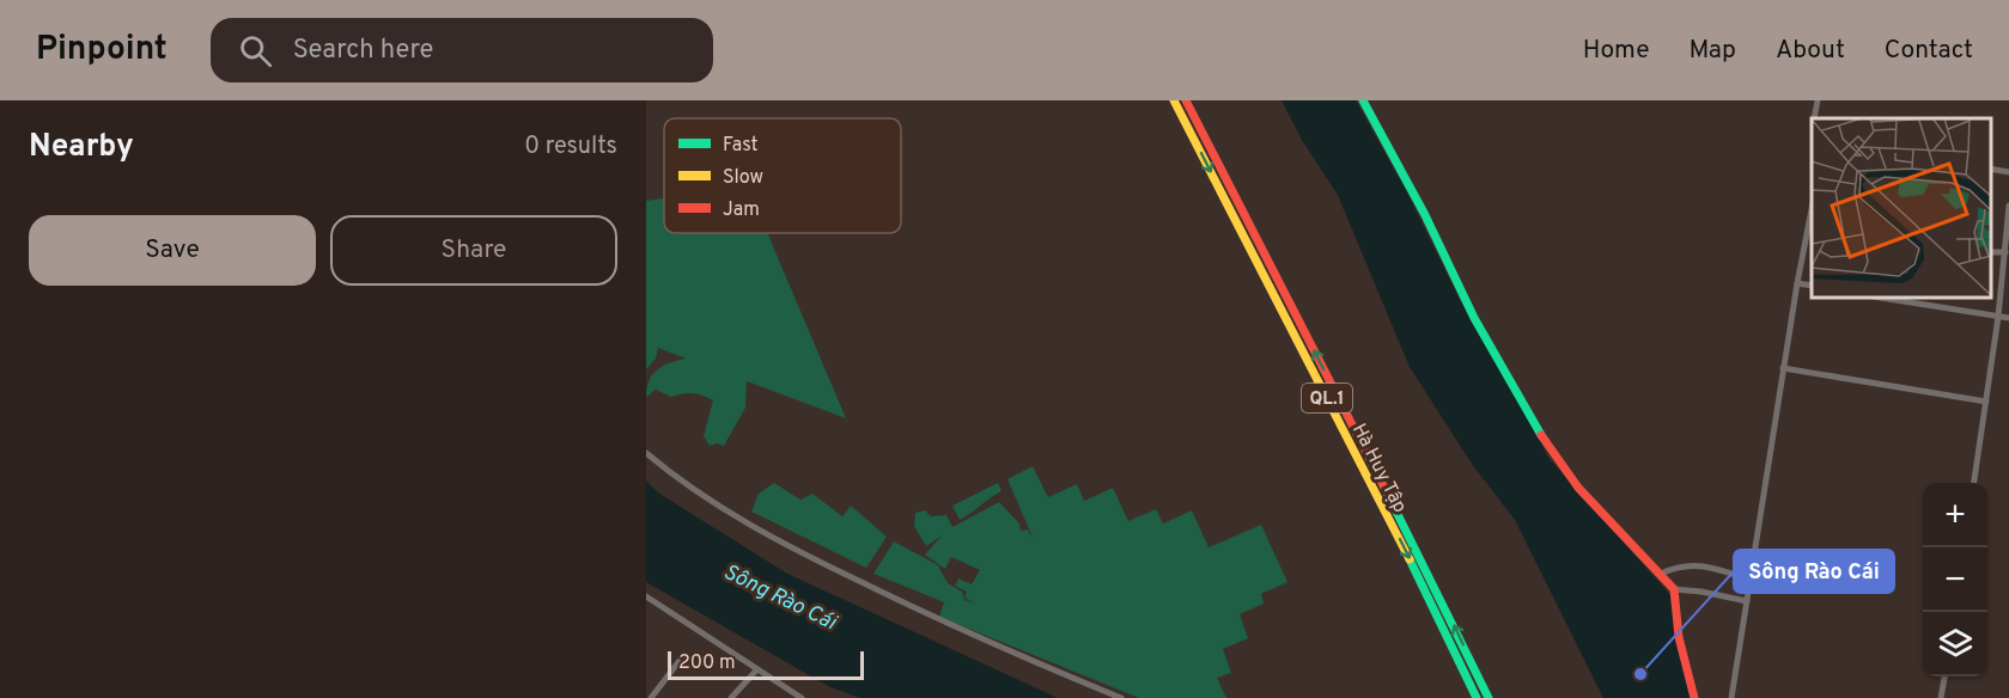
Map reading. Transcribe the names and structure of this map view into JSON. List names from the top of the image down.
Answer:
{
  "streets": {
    "main road": ["QL.1", "Hà Huy Tập"]
  },
  "water": ["Sông Rào Cái"],
  "places": ["Sông Rào Cái"],
  "legend": ["Fast", "Slow", "Jam"],
  "scale_bar": "200 m",
  "page": {
    "header": "Pinpoint",
    "search": "Search here",
    "nav": [
      "Home",
      "Map",
      "About",
      "Contact"
    ],
    "heading": ["Nearby", "0 results"],
    "buttons": ["Save", "Share"],
    "map_buttons": ["+", "−"],
    "scale": "200 m"
  }
}
